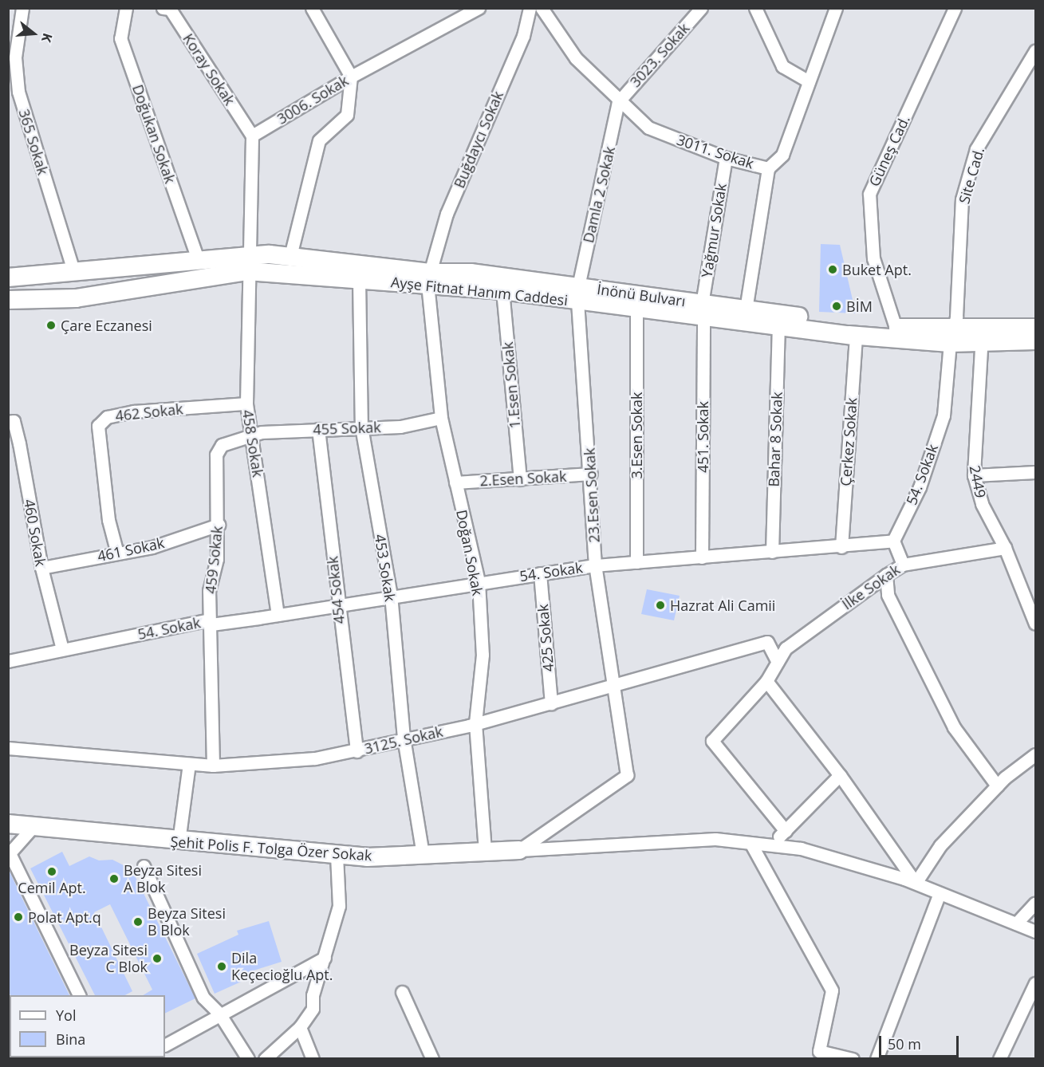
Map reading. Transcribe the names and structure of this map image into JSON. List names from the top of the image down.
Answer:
{
  "streets": {
    "main road": ["Ayşe Fitnat Hanım Caddesi", "İnönü Bulvarı", "Şehit Polis F. Tolga Özer Sokak"],
    "street": [
      "3023. Sokak",
      "Koray Sokak",
      "3006. Sokak",
      "Doğukan Sokak",
      "Buğdaycı Sokak",
      "365 Sokak",
      "Güneş Cad.",
      "3011. Sokak",
      "Site Cad.",
      "Damla 2 Sokak",
      "Yağmur Sokak",
      "1.Esen Sokak",
      "462 Sokak",
      "455 Sokak",
      "3.Esen Sokak",
      "451. Sokak",
      "Bahar 8 Sokak",
      "Çerkez Sokak",
      "458 Sokak",
      "54. Sokak",
      "2.Esen Sokak",
      "2449",
      "23.Esen Sokak",
      "460 Sokak",
      "461 Sokak",
      "Doğan Sokak",
      "459 Sokak",
      "453 Sokak",
      "İlke Sokak",
      "454 Sokak",
      "425 Sokak",
      "3125. Sokak"
    ]
  },
  "crossings": [
    ["3023. Sokak", "3011. Sokak"],
    ["3023. Sokak", "Damla 2 Sokak"],
    ["Koray Sokak", "3006. Sokak"],
    ["Doğukan Sokak", "Ayşe Fitnat Hanım Caddesi"],
    ["Buğdaycı Sokak", "Ayşe Fitnat Hanım Caddesi"],
    ["Buğdaycı Sokak", "İnönü Bulvarı"],
    ["Buğdaycı Sokak", "Doğan Sokak"],
    ["365 Sokak", "Ayşe Fitnat Hanım Caddesi"],
    ["Güneş Cad.", "İnönü Bulvarı"],
    ["3011. Sokak", "Damla 2 Sokak"],
    ["3011. Sokak", "Yağmur Sokak"],
    ["Site Cad.", "Ayşe Fitnat Hanım Caddesi"],
    ["Site Cad.", "İnönü Bulvarı"],
    ["Site Cad.", "54. Sokak"],
    ["Damla 2 Sokak", "Ayşe Fitnat Hanım Caddesi"],
    ["Damla 2 Sokak", "İnönü Bulvarı"],
    ["Damla 2 Sokak", "23.Esen Sokak"],
    ["Yağmur Sokak", "Ayşe Fitnat Hanım Caddesi"],
    ["Yağmur Sokak", "İnönü Bulvarı"],
    ["Yağmur Sokak", "451. Sokak"],
    ["Ayşe Fitnat Hanım Caddesi", "İnönü Bulvarı"],
    ["Ayşe Fitnat Hanım Caddesi", "1.Esen Sokak"],
    ["Ayşe Fitnat Hanım Caddesi", "3.Esen Sokak"],
    ["Ayşe Fitnat Hanım Caddesi", "451. Sokak"],
    ["Ayşe Fitnat Hanım Caddesi", "Bahar 8 Sokak"],
    ["Ayşe Fitnat Hanım Caddesi", "Çerkez Sokak"],
    ["Ayşe Fitnat Hanım Caddesi", "458 Sokak"],
    ["Ayşe Fitnat Hanım Caddesi", "54. Sokak"],
    ["Ayşe Fitnat Hanım Caddesi", "23.Esen Sokak"],
    ["Ayşe Fitnat Hanım Caddesi", "Doğan Sokak"],
    ["Ayşe Fitnat Hanım Caddesi", "453 Sokak"],
    ["İnönü Bulvarı", "451. Sokak"],
    ["İnönü Bulvarı", "458 Sokak"],
    ["İnönü Bulvarı", "54. Sokak"],
    ["İnönü Bulvarı", "2449"],
    ["İnönü Bulvarı", "23.Esen Sokak"],
    ["İnönü Bulvarı", "Doğan Sokak"],
    ["1.Esen Sokak", "2.Esen Sokak"],
    ["462 Sokak", "458 Sokak"],
    ["462 Sokak", "461 Sokak"],
    ["455 Sokak", "458 Sokak"],
    ["455 Sokak", "Doğan Sokak"],
    ["455 Sokak", "459 Sokak"],
    ["455 Sokak", "453 Sokak"],
    ["455 Sokak", "454 Sokak"],
    ["3.Esen Sokak", "54. Sokak"],
    ["451. Sokak", "54. Sokak"],
    ["Bahar 8 Sokak", "54. Sokak"],
    ["Çerkez Sokak", "54. Sokak"],
    ["458 Sokak", "54. Sokak"],
    ["458 Sokak", "459 Sokak"],
    ["54. Sokak", "23.Esen Sokak"],
    ["54. Sokak", "460 Sokak"],
    ["54. Sokak", "Doğan Sokak"],
    ["54. Sokak", "459 Sokak"],
    ["54. Sokak", "453 Sokak"],
    ["54. Sokak", "454 Sokak"],
    ["54. Sokak", "425 Sokak"],
    ["2.Esen Sokak", "23.Esen Sokak"],
    ["2.Esen Sokak", "Doğan Sokak"],
    ["2449", "İlke Sokak"],
    ["23.Esen Sokak", "3125. Sokak"],
    ["23.Esen Sokak", "Şehit Polis F. Tolga Özer Sokak"],
    ["460 Sokak", "461 Sokak"],
    ["461 Sokak", "459 Sokak"],
    ["Doğan Sokak", "3125. Sokak"],
    ["Doğan Sokak", "Şehit Polis F. Tolga Özer Sokak"],
    ["459 Sokak", "3125. Sokak"],
    ["453 Sokak", "3125. Sokak"],
    ["453 Sokak", "Şehit Polis F. Tolga Özer Sokak"],
    ["İlke Sokak", "3125. Sokak"],
    ["454 Sokak", "3125. Sokak"],
    ["425 Sokak", "3125. Sokak"]
  ],
  "places": [
    "Buket Apt.",
    "BİM",
    "Çare Eczanesi",
    "Hazrat Ali Camii",
    "Cemil Apt.",
    "Beyza Sitesi A Blok",
    "Polat Apt.q",
    "Beyza Sitesi B Blok",
    "Beyza Sitesi C Blok",
    "Dila Keçecioğlu Apt."
  ],
  "legend": ["Yol", "Bina"],
  "scale_bar": "50 m",
  "north": "right"
}
